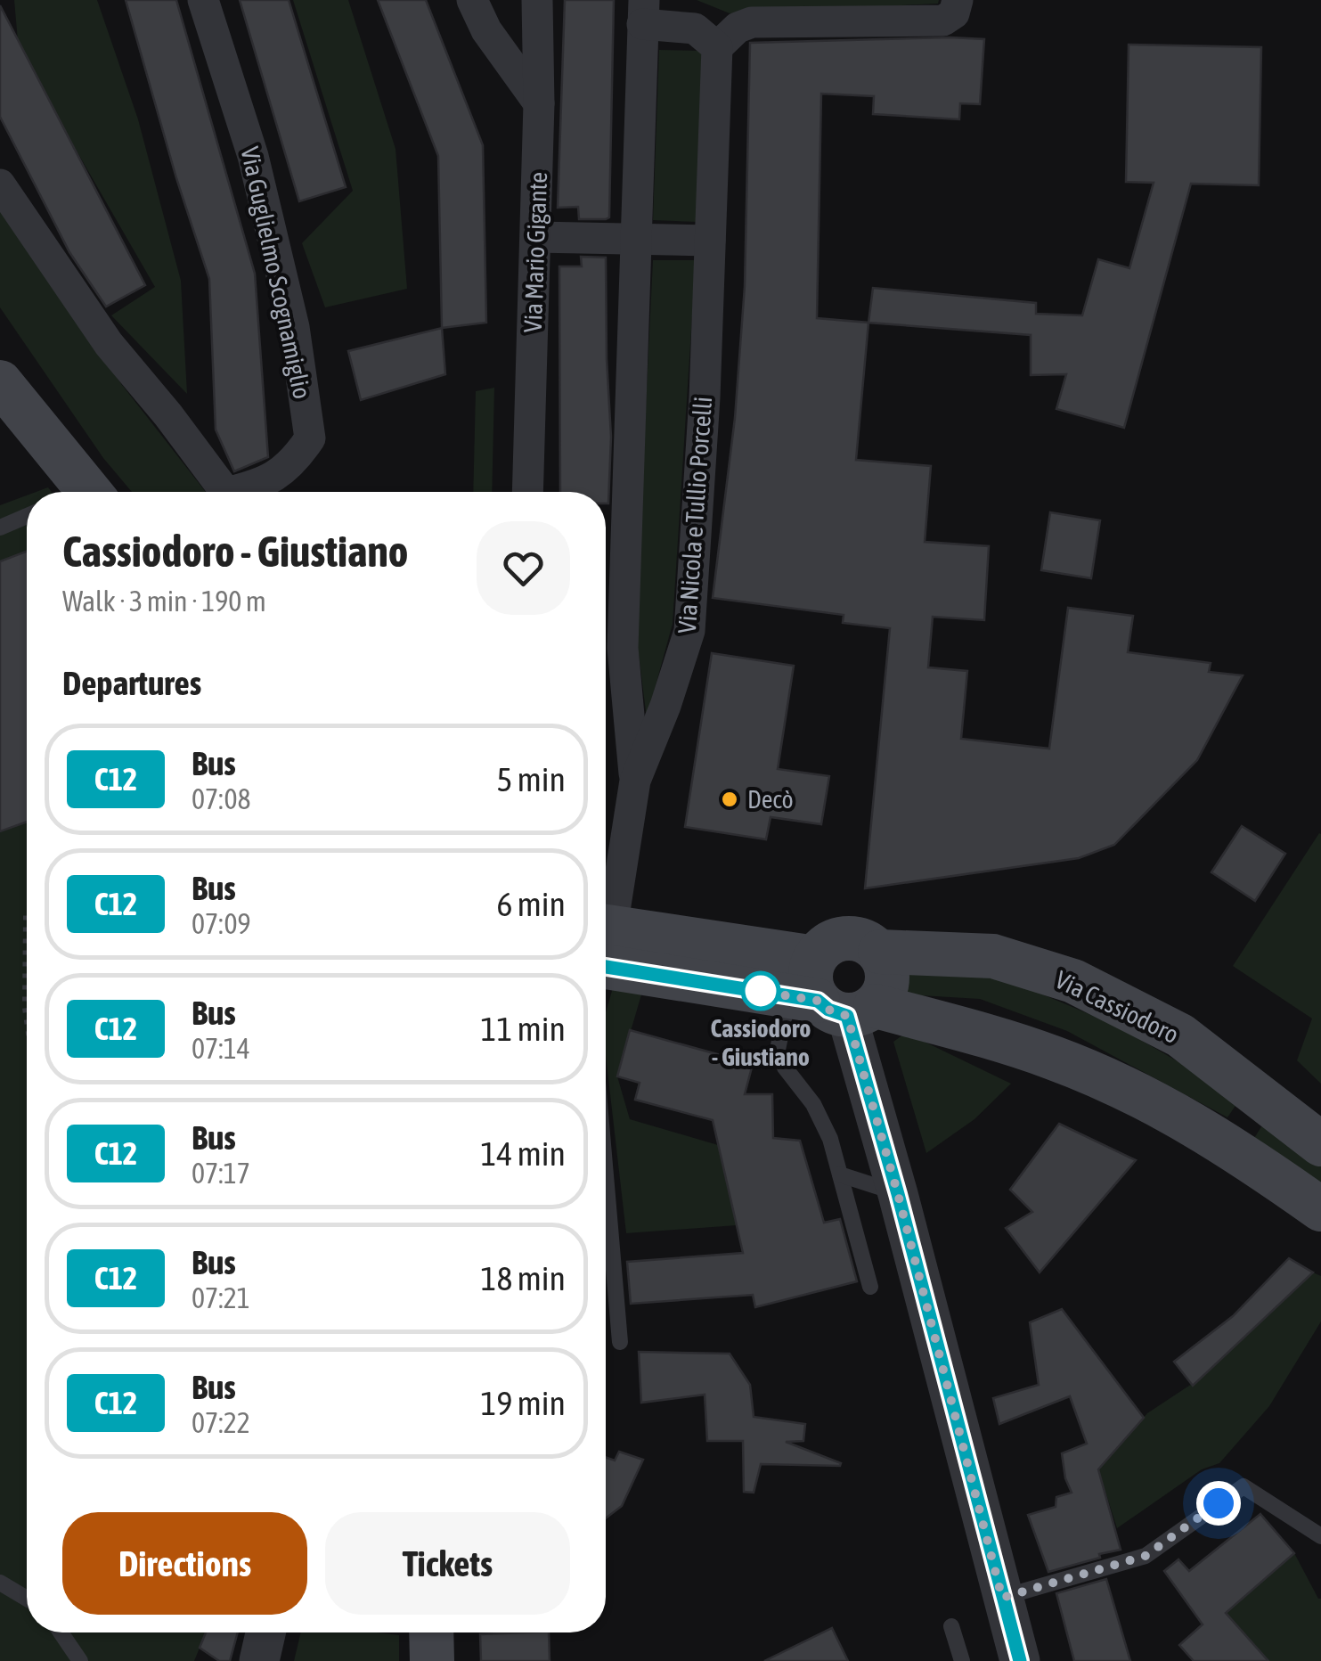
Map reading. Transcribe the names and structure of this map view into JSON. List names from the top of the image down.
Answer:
{
  "streets": {
    "main road": ["Via Cassiodoro"],
    "street": ["Via Mario Gigante", "Via Guglielmo Scognamiglio", "Via Nicola e Tullio Porcelli"]
  },
  "places": ["Decò", "Cassiodoro - Giustiano"],
  "lines": ["bus line C12"],
  "page": {
    "heading": [
      ["Cassiodoro - Giustiano", "Walk · 3 min · 190 m"],
      "Departures"
    ],
    "list": [
      {
        "mark": "C12",
        "name": "Bus",
        "note": "07:08",
        "value": "5 min"
      },
      {
        "mark": "C12",
        "name": "Bus",
        "note": "07:09",
        "value": "6 min"
      },
      {
        "mark": "C12",
        "name": "Bus",
        "note": "07:14",
        "value": "11 min"
      },
      {
        "mark": "C12",
        "name": "Bus",
        "note": "07:17",
        "value": "14 min"
      },
      {
        "mark": "C12",
        "name": "Bus",
        "note": "07:21",
        "value": "18 min"
      },
      {
        "mark": "C12",
        "name": "Bus",
        "note": "07:22",
        "value": "19 min"
      }
    ],
    "buttons": ["Directions", "Tickets"]
  }
}
